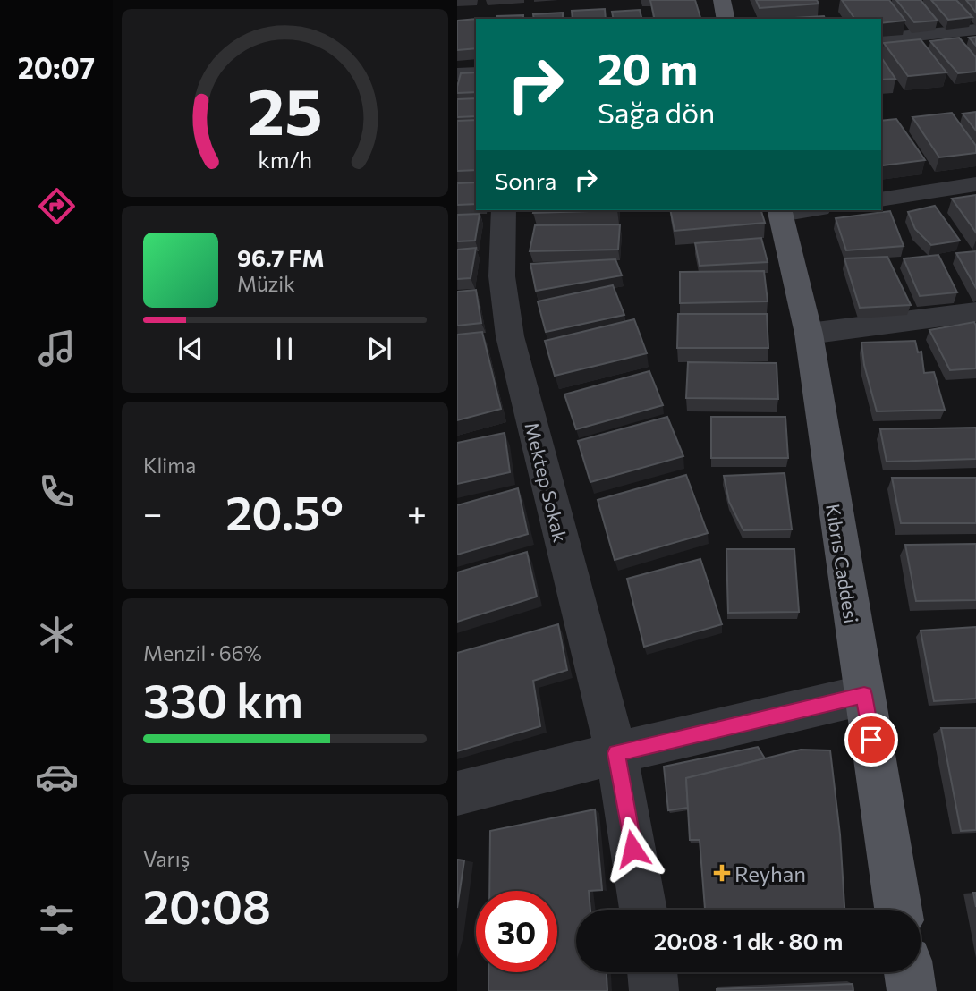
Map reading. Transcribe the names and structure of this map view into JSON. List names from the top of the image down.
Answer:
{
  "streets": {
    "main road": ["Kıbrıs Caddesi"],
    "street": ["Mektep Sokak"]
  },
  "places": {
    "health": ["Reyhan"]
  },
  "page": {
    "tabs": "20:07",
    "turn": ["20 m", "Sağa dön"],
    "then": "Sonra",
    "song": ["96.7 FM", "Müzik"],
    "tile": [
      "Klima",
      ["Menzil · 66%", "330 km"],
      ["Varış", "20:08"]
    ],
    "heat": ["−", "20.5°", "+"],
    "limit": "30",
    "trip": "20:08 · 1 dk · 80 m",
    "gauge": ["25", "km/h"]
  }
}
